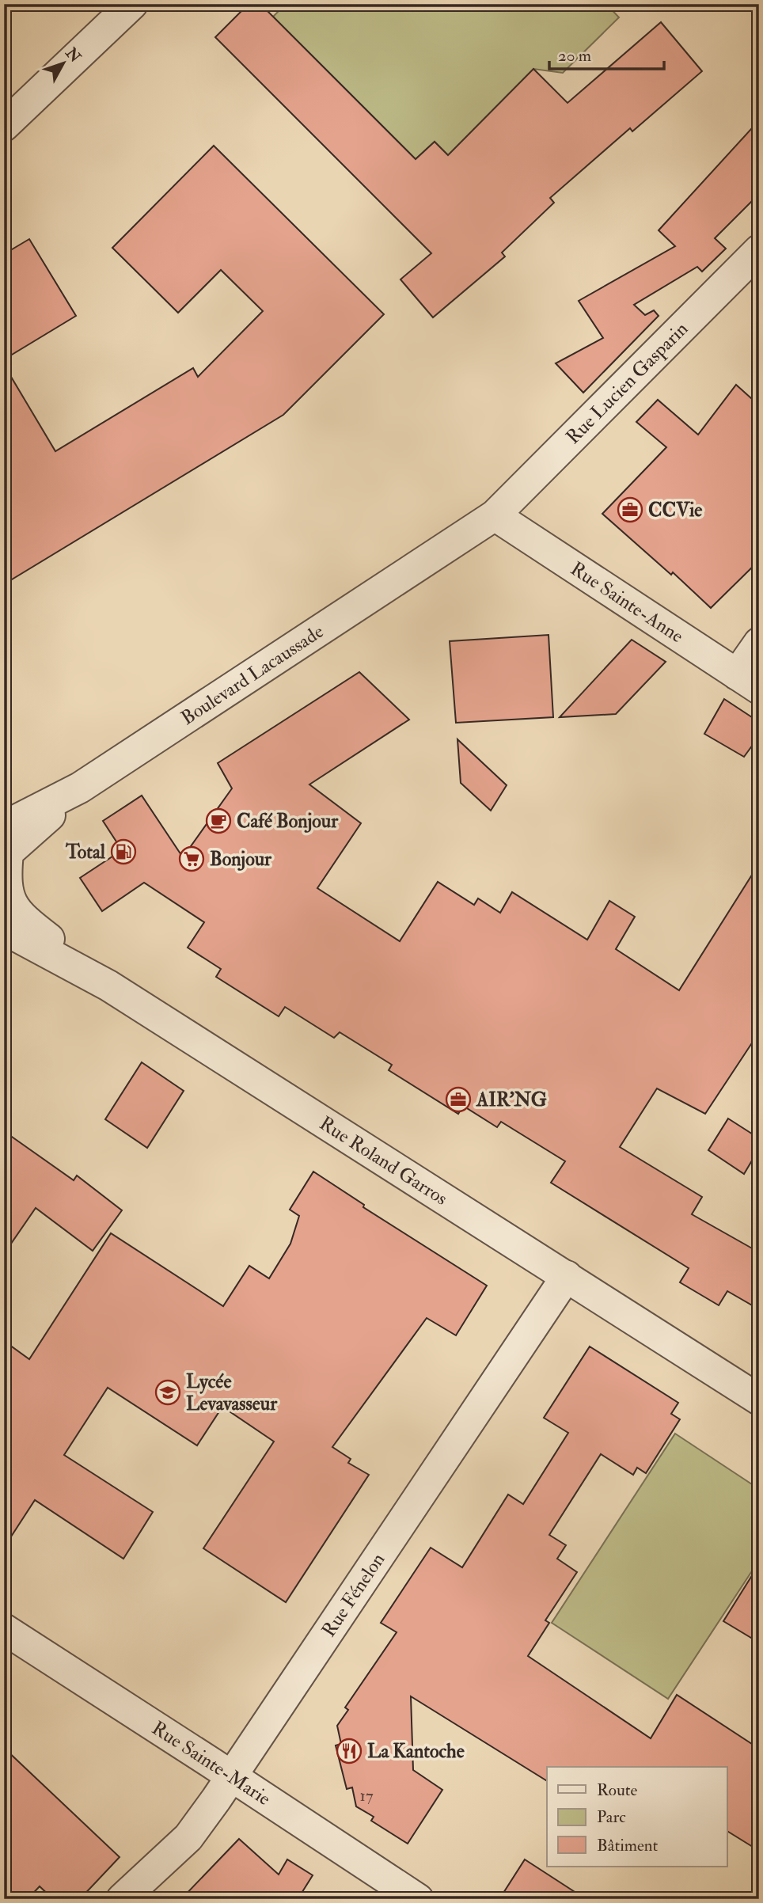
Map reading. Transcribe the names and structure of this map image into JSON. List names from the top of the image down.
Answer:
{
  "streets": {
    "street": [
      "Rue Lucien Gasparin",
      "Rue Sainte-Anne",
      "Boulevard Lacaussade",
      "Rue Roland Garros",
      "Rue Fénelon",
      "Rue Sainte-Marie"
    ]
  },
  "crossings": [
    ["Rue Lucien Gasparin", "Rue Sainte-Anne"],
    ["Rue Lucien Gasparin", "Boulevard Lacaussade"],
    ["Rue Sainte-Anne", "Boulevard Lacaussade"],
    ["Rue Roland Garros", "Rue Fénelon"],
    ["Rue Fénelon", "Rue Sainte-Marie"]
  ],
  "places": {
    "office": ["CCVie", "AIR'NG"],
    "cafe": ["Café Bonjour"],
    "fuel station": ["Total"],
    "supermarket": ["Bonjour"],
    "school or university": ["Lycée Levavasseur"],
    "restaurant": ["La Kantoche"]
  },
  "house_numbers": ["17"],
  "legend": ["Route", "Parc", "Bâtiment"],
  "scale_bar": "20 m",
  "north": "top right"
}
